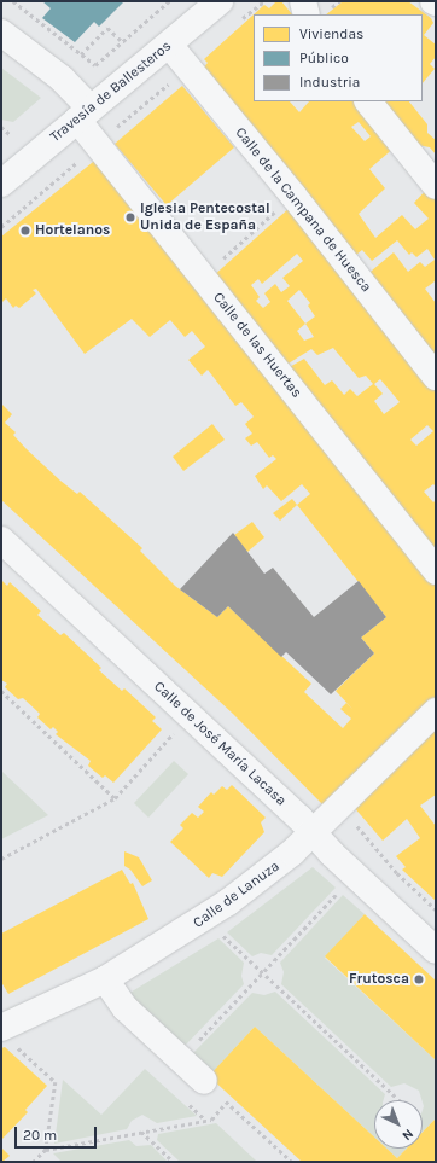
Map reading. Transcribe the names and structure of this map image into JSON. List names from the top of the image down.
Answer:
{
  "streets": {
    "street": [
      "Travesía de Ballesteros",
      "Calle de la Campana de Huesca",
      "Calle de las Huertas",
      "Calle de José María Lacasa",
      "Calle de Lanuza"
    ]
  },
  "crossings": [
    ["Travesía de Ballesteros", "Calle de la Campana de Huesca"],
    ["Travesía de Ballesteros", "Calle de las Huertas"],
    ["Calle de José María Lacasa", "Calle de Lanuza"]
  ],
  "places": ["Iglesia Pentecostal Unida de España", "Hortelanos", "Frutosca"],
  "legend": ["Viviendas", "Público", "Industria"],
  "scale_bar": "20 m",
  "north": "bottom right"
}
